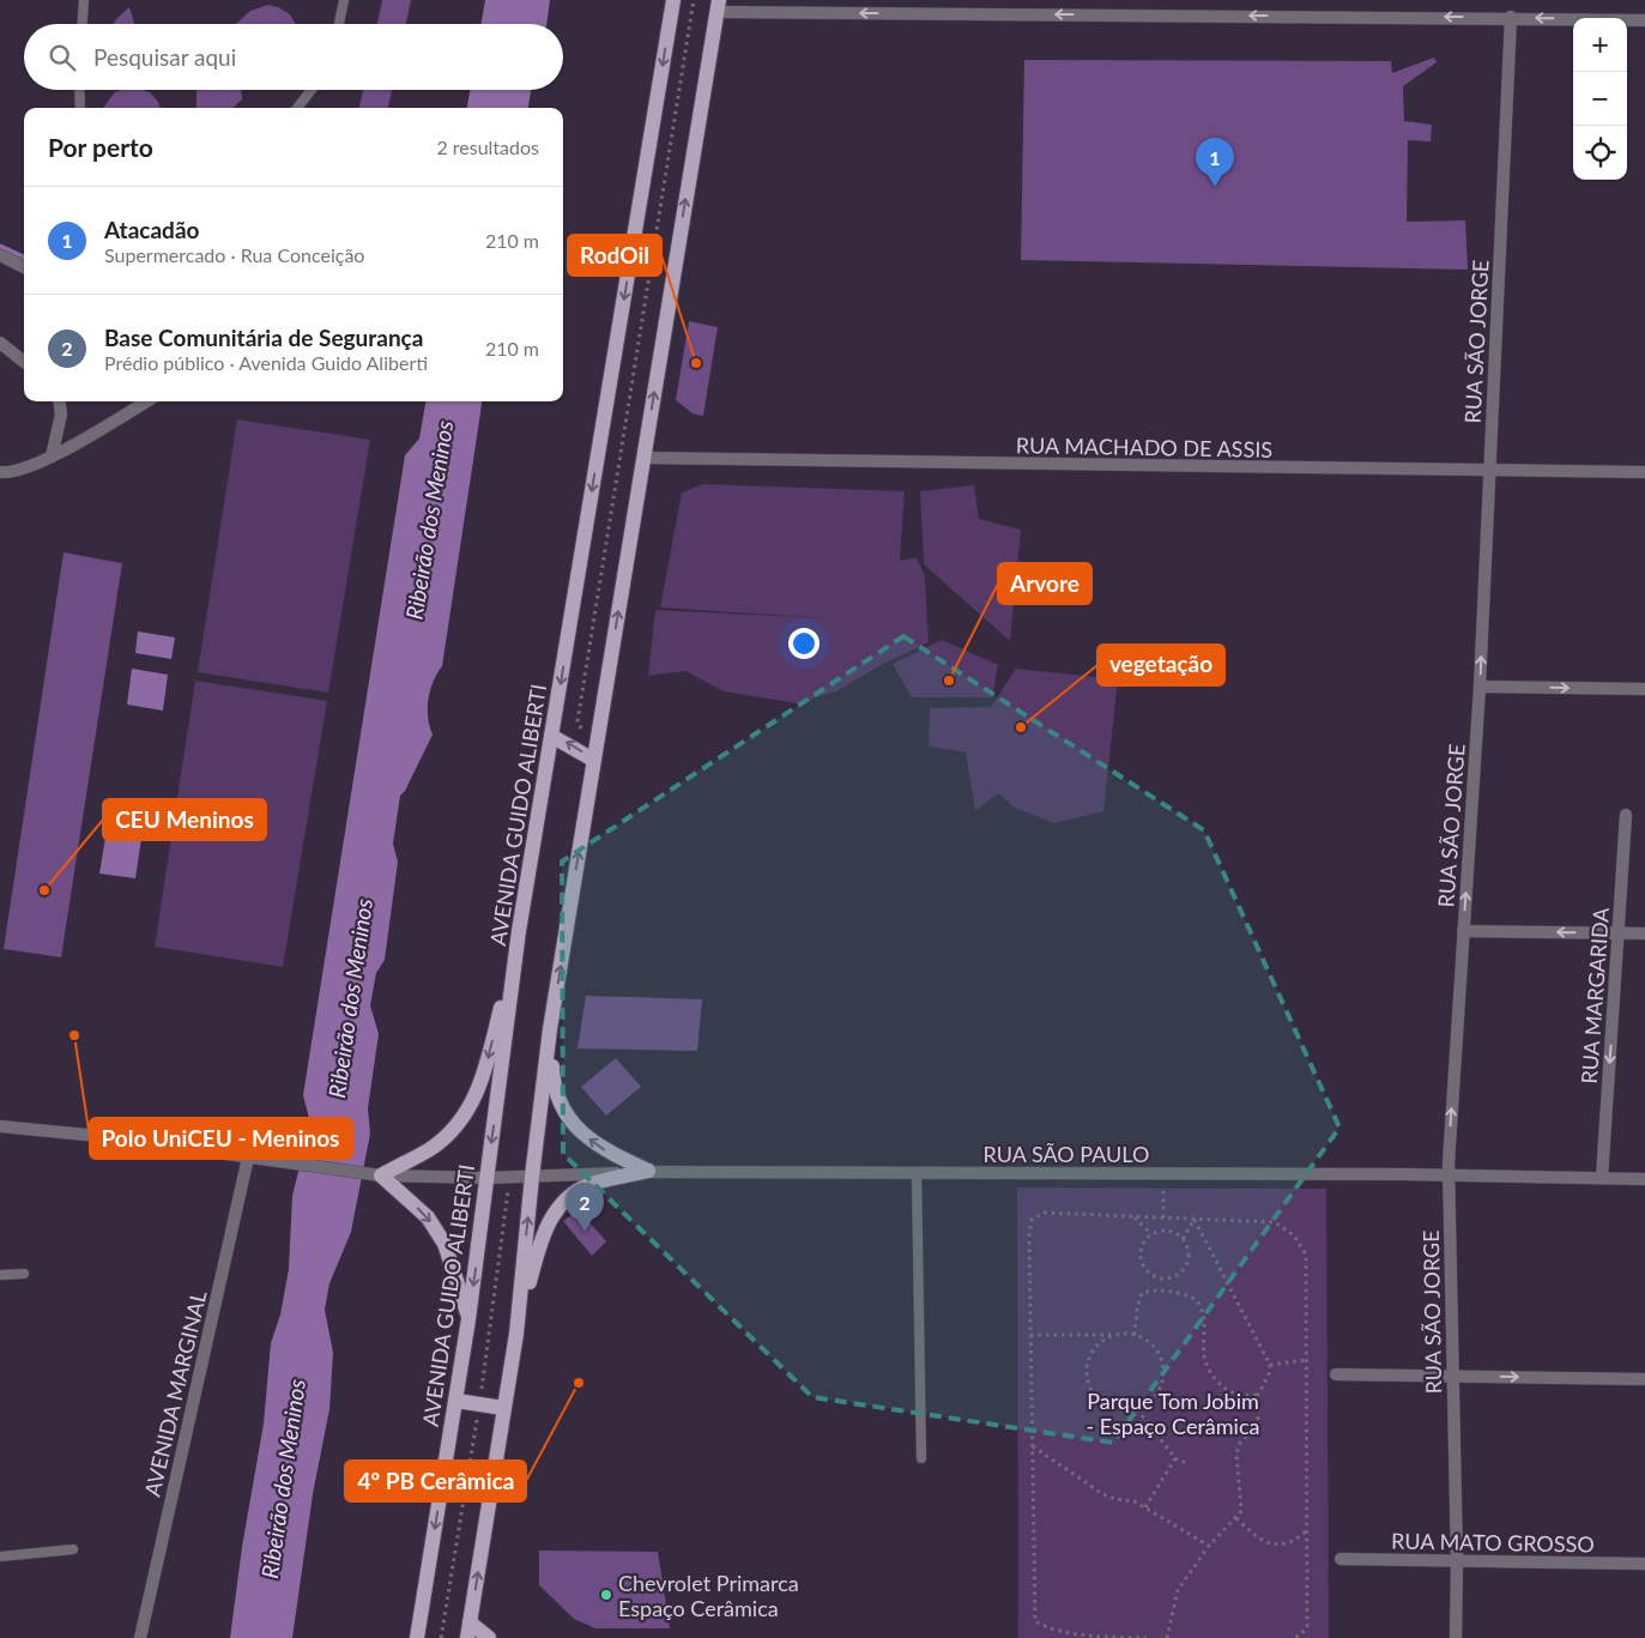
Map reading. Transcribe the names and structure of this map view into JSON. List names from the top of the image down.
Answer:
{
  "streets": {
    "main road": ["AVENIDA GUIDO ALIBERTI"],
    "street": [
      "RUA SÃO JORGE",
      "RUA MACHADO DE ASSIS",
      "RUA MARGARIDA",
      "RUA SÃO PAULO",
      "AVENIDA MARGINAL",
      "RUA MATO GROSSO"
    ]
  },
  "crossings": [
    ["RUA SÃO JORGE", "RUA MACHADO DE ASSIS"],
    ["RUA SÃO JORGE", "RUA SÃO PAULO"],
    ["RUA SÃO JORGE", "RUA MATO GROSSO"],
    ["AVENIDA GUIDO ALIBERTI", "RUA SÃO PAULO"],
    ["RUA MARGARIDA", "RUA SÃO PAULO"],
    ["RUA SÃO PAULO", "AVENIDA MARGINAL"]
  ],
  "one_way": ["RUA SÃO JORGE", "RUA MARGARIDA"],
  "water": ["Ribeirão dos Meninos"],
  "parks": ["Parque Tom Jobim - Espaço Cerâmica"],
  "places": [
    "RodOil",
    "Arvore",
    "vegetação",
    "CEU Meninos",
    "Polo UniCEU - Meninos",
    "4º PB Cerâmica",
    "Chevrolet Primarca Espaço Cerâmica"
  ],
  "page": {
    "map_buttons": ["+", "−"],
    "search": "Pesquisar aqui",
    "heading": ["Por perto", "2 resultados"],
    "pins": ["1", "2"],
    "list": [
      {
        "mark": "1",
        "name": "Atacadão",
        "note": "Supermercado · Rua Conceição",
        "value": "210 m"
      },
      {
        "mark": "2",
        "name": "Base Comunitária de Segurança",
        "note": "Prédio público · Avenida Guido Aliberti",
        "value": "210 m"
      }
    ]
  }
}
